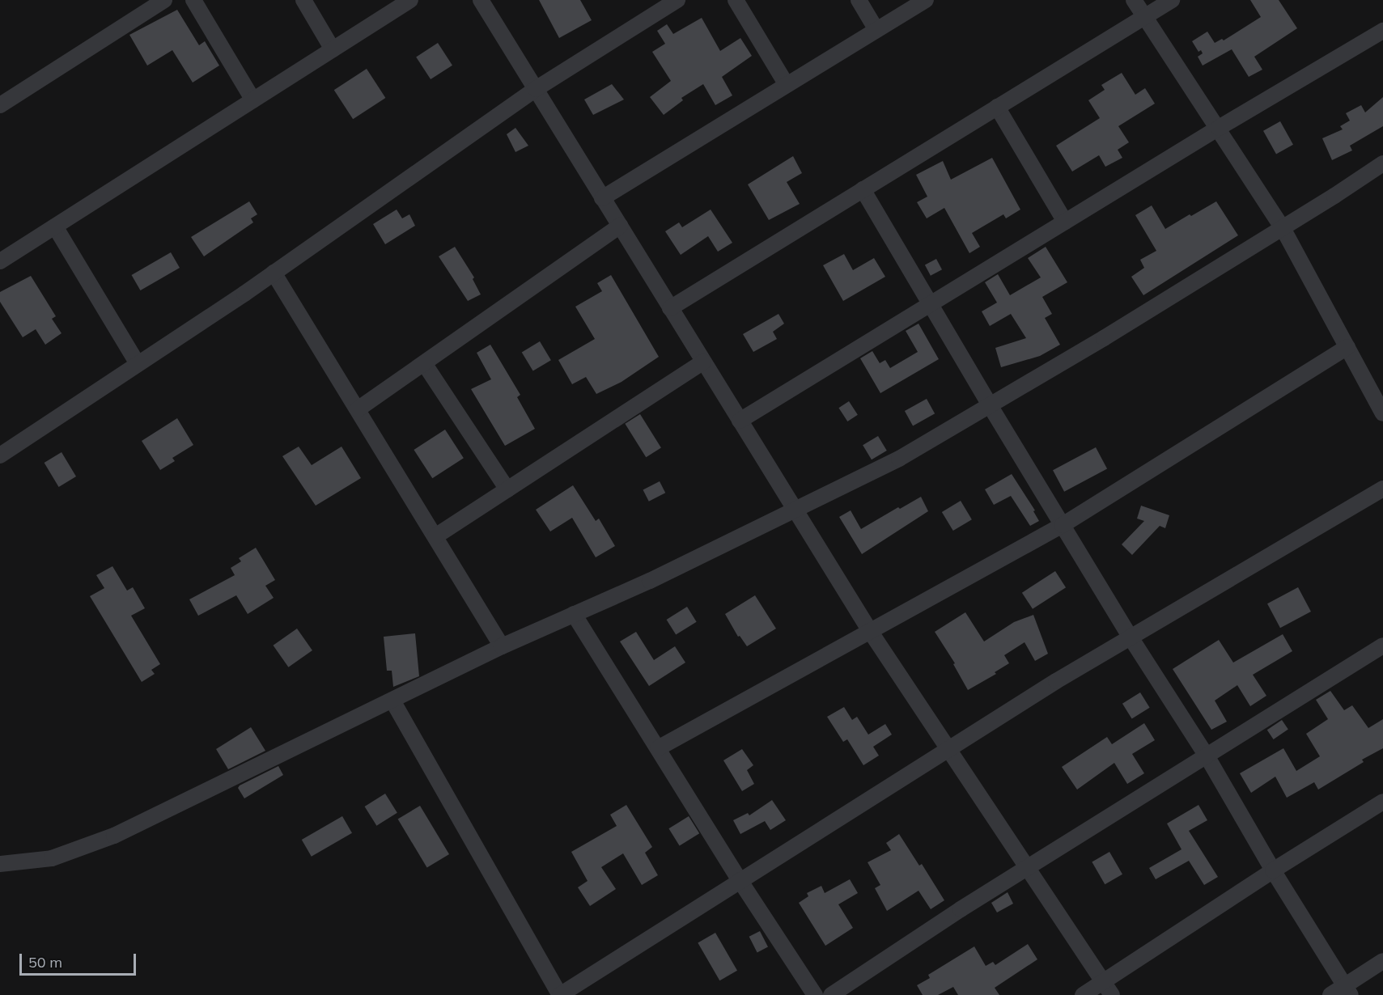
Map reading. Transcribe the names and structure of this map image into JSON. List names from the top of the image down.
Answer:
{
  "scale_bar": "50 m"
}
